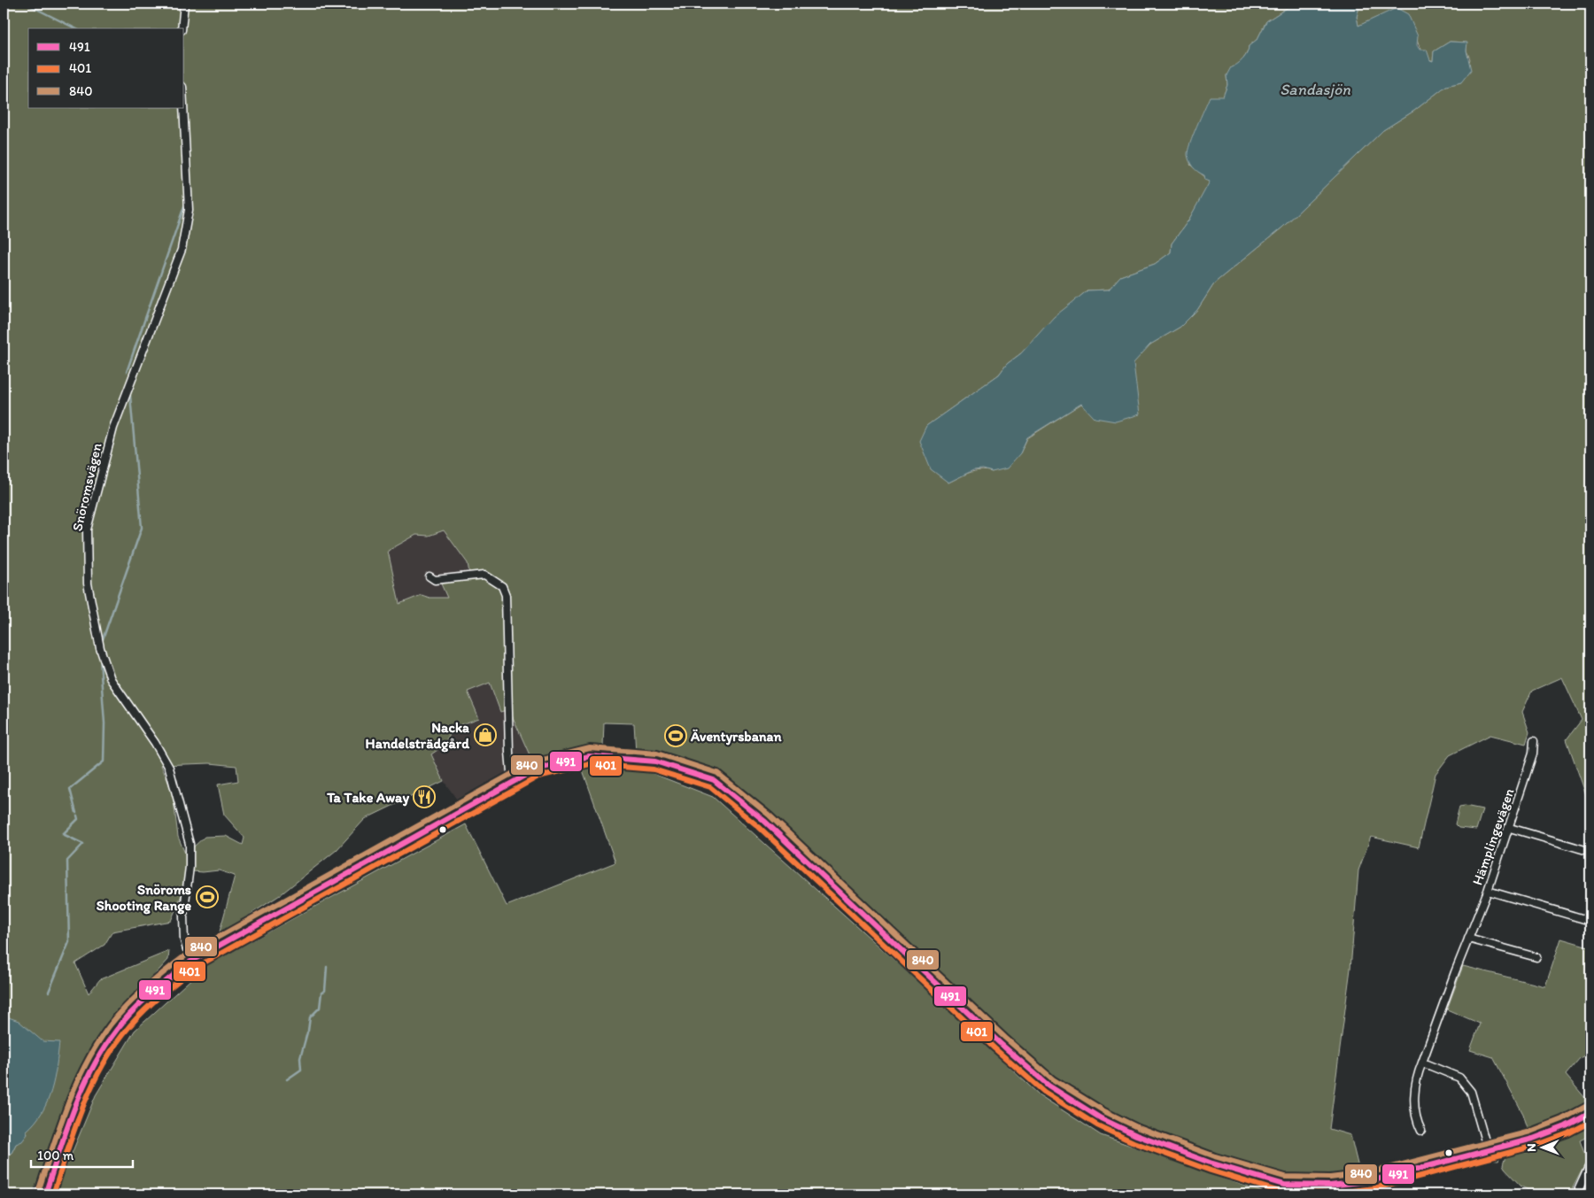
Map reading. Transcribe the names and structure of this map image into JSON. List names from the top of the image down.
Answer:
{
  "streets": {
    "street": ["Snöromsvägen", "Hämplingevägen"]
  },
  "water": ["Sandasjön"],
  "places": {
    "shop": ["Nacka Handelsträdgård"],
    "sports": ["Äventyrsbanan", "Snöroms Shooting Range"],
    "restaurant": ["Ta Take Away"]
  },
  "lines": ["transit line 840", "transit line 491", "transit line 401"],
  "legend": ["491", "401", "840"],
  "scale_bar": "100 m",
  "north": "left"
}
